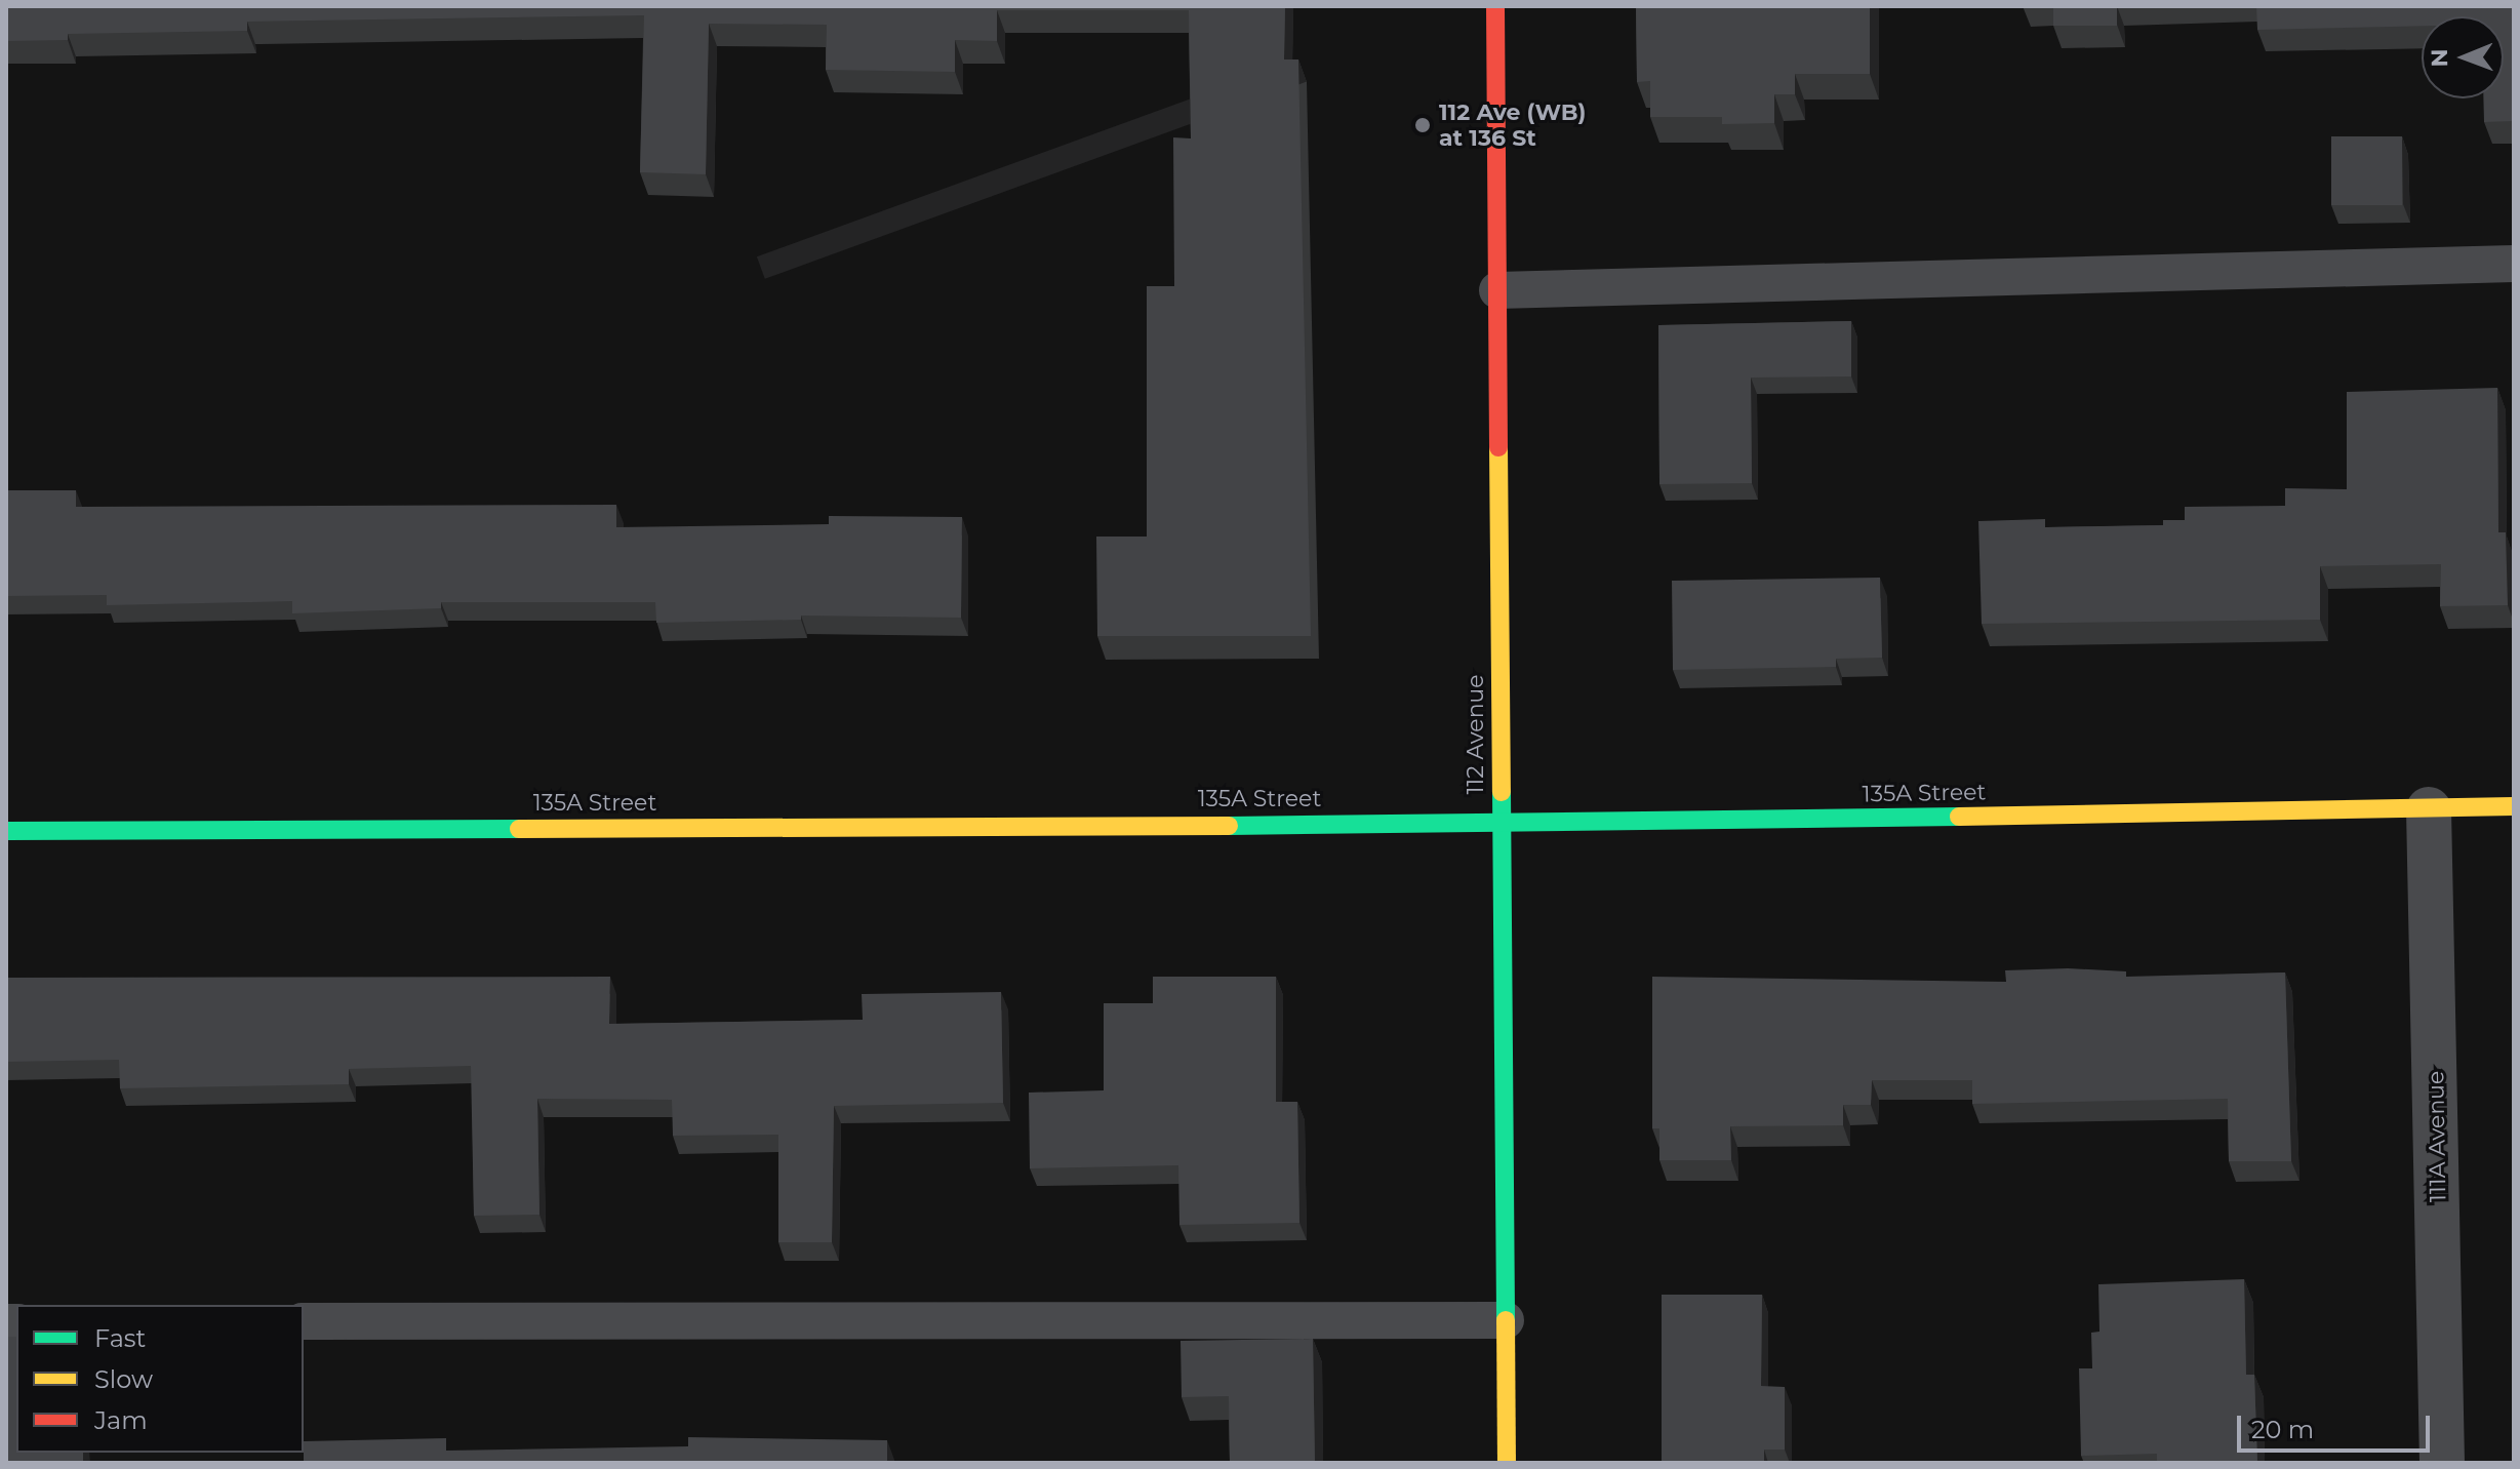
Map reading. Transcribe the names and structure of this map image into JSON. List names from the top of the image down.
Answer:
{
  "streets": {
    "street": ["112 Avenue", "135A Street", "111A Avenue"]
  },
  "crossings": [
    ["112 Avenue", "135A Street"],
    ["135A Street", "111A Avenue"]
  ],
  "places": ["112 Ave (WB) at 136 St"],
  "legend": ["Fast", "Slow", "Jam"],
  "scale_bar": "20 m",
  "north": "left"
}
